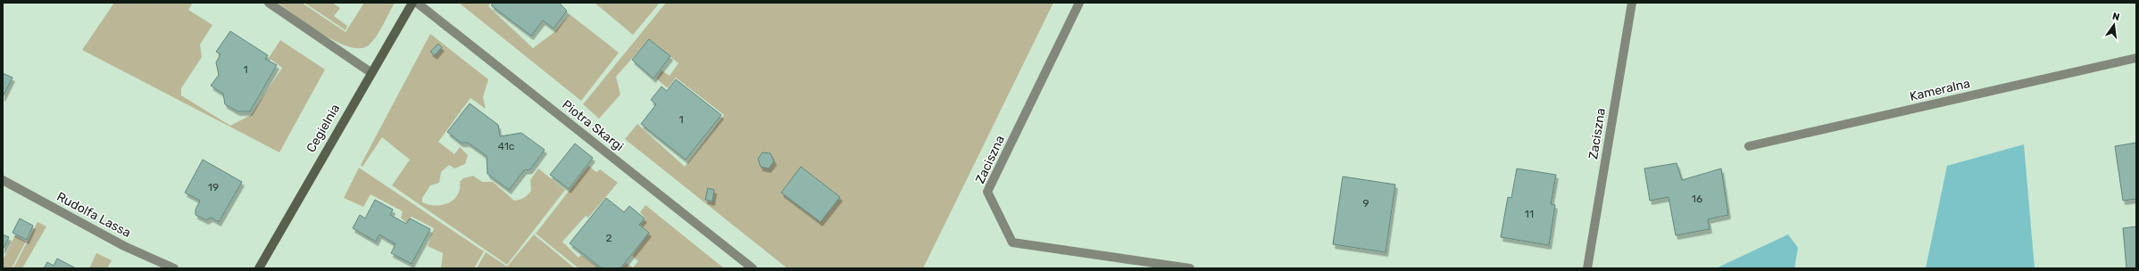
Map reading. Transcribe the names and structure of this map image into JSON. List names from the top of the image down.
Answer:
{
  "streets": {
    "street": [
      "Kameralna",
      "Piotra Skargi",
      "Cegielnia",
      "Zaciszna",
      "Rudolfa Lassa"
    ]
  },
  "house_numbers": [
    "1",
    "1",
    "41c",
    "19",
    "16",
    "9",
    "11",
    "2"
  ],
  "north": "top"
}
